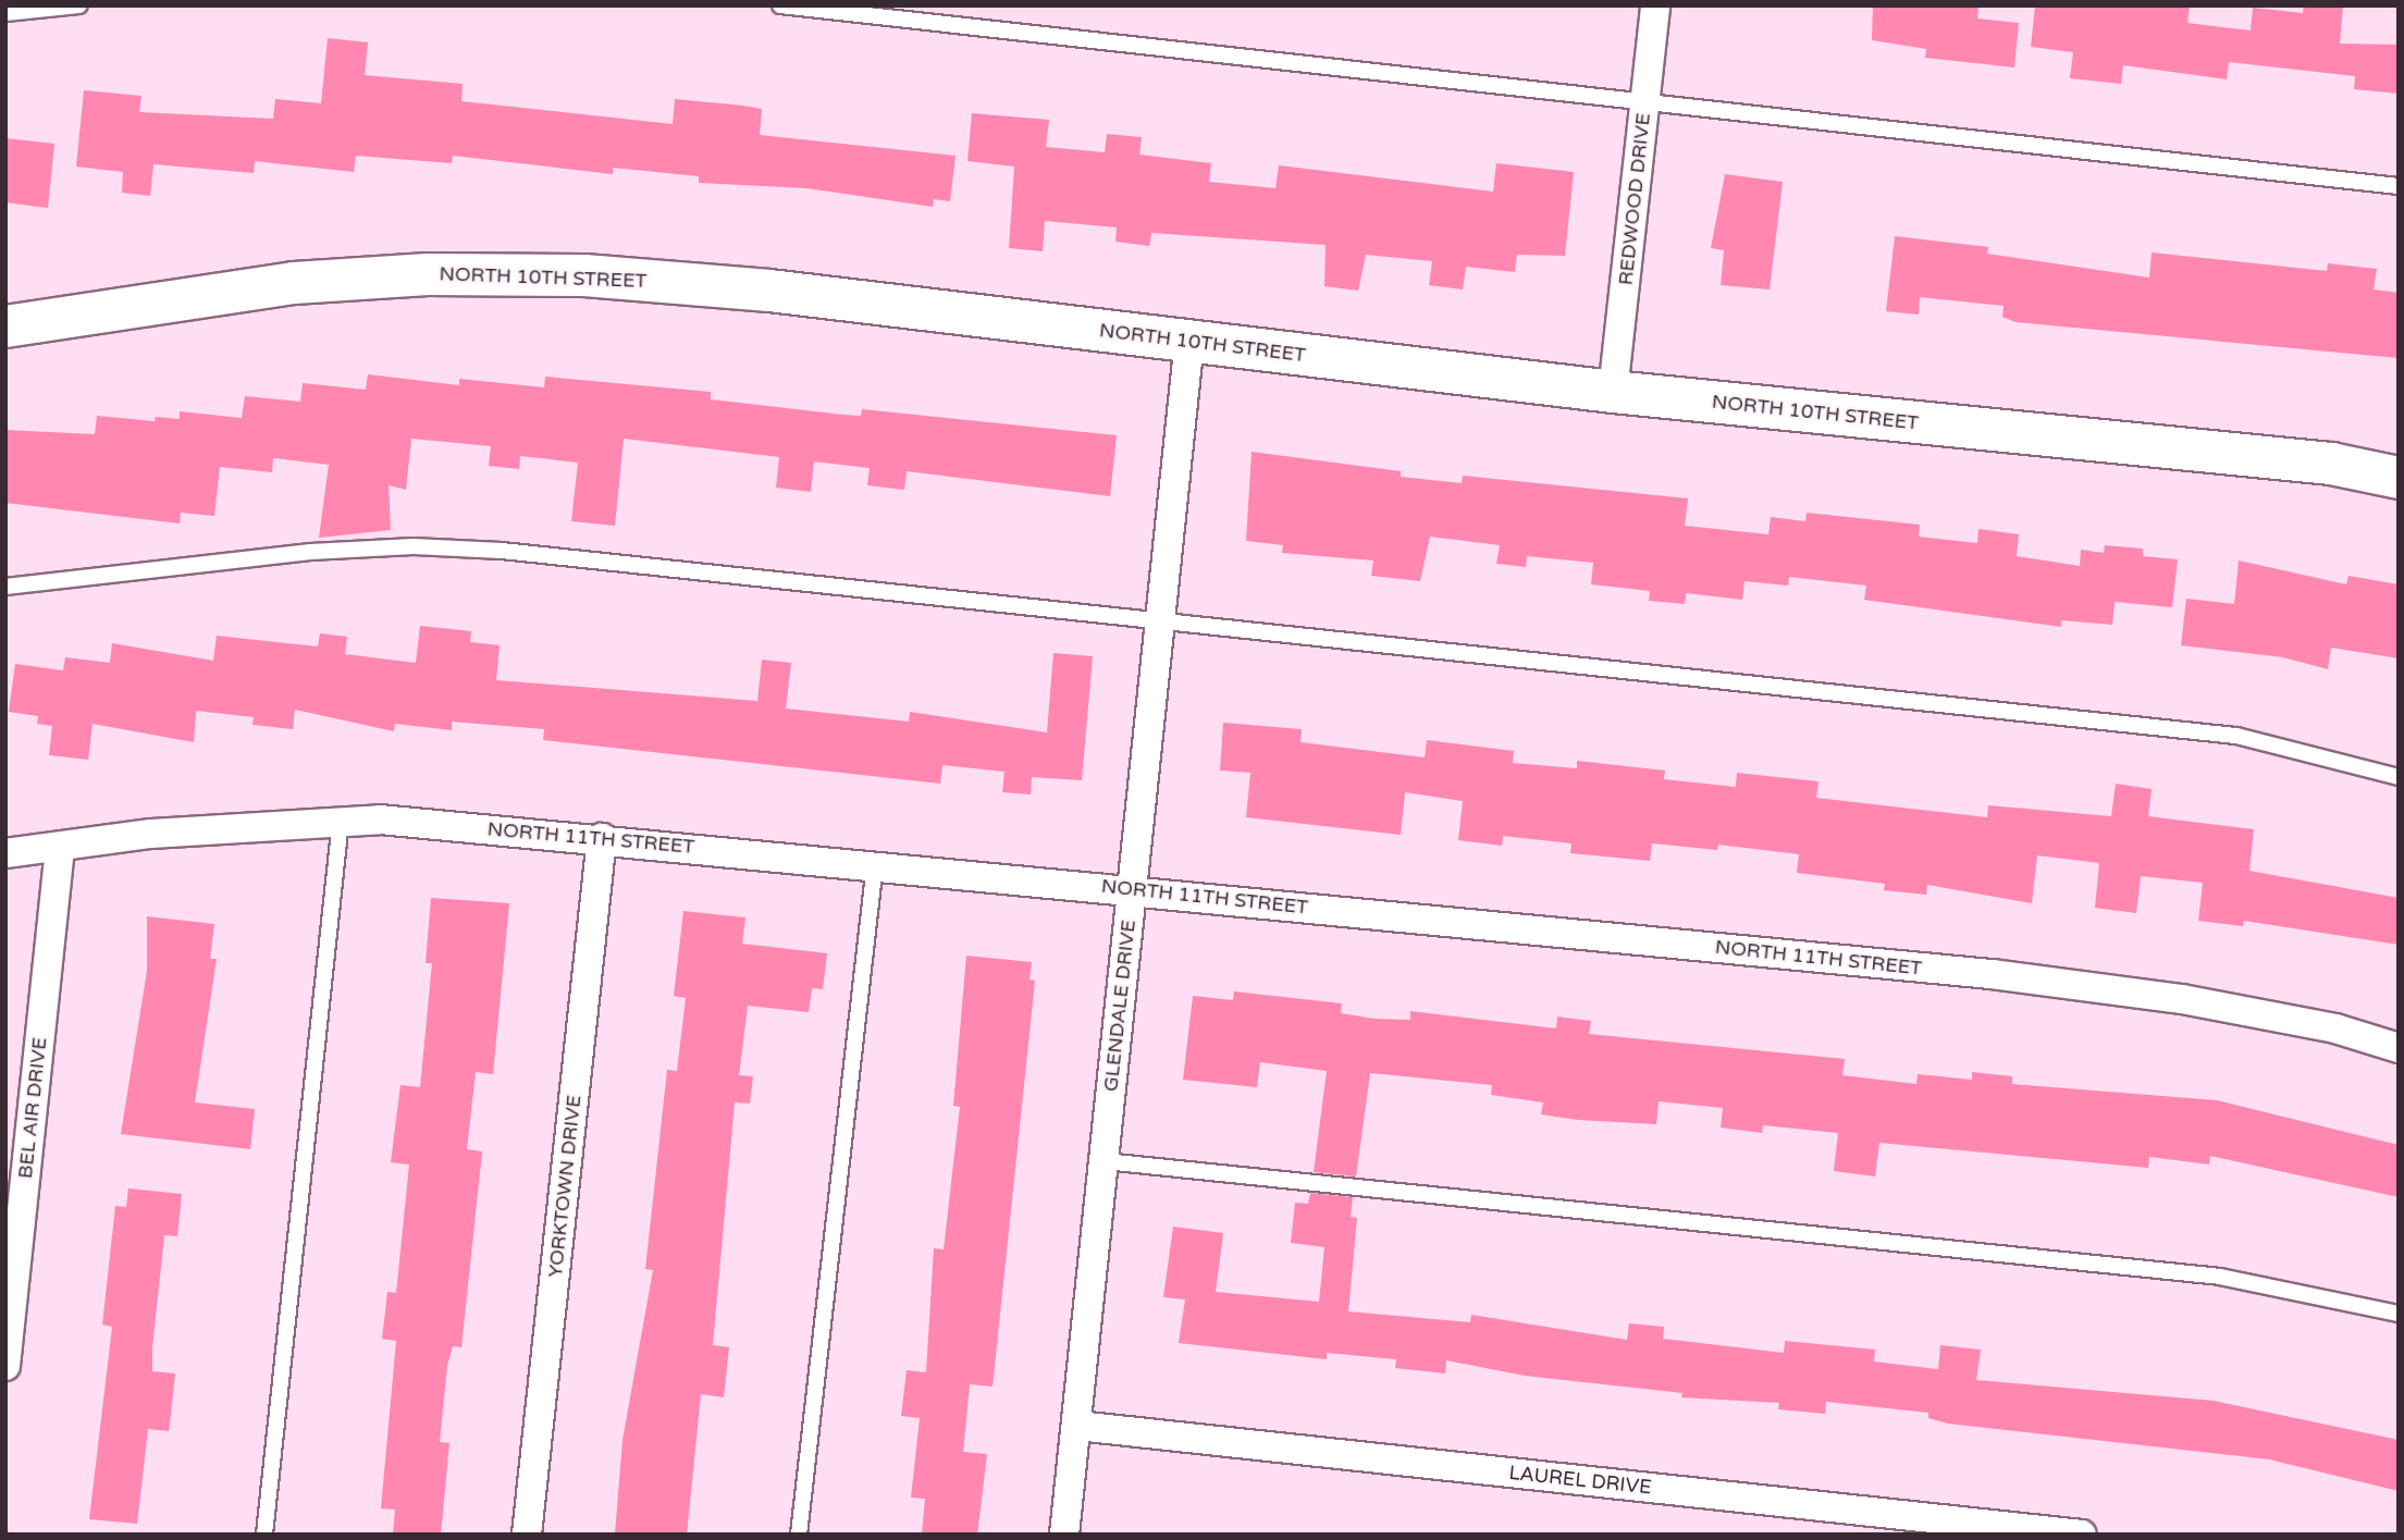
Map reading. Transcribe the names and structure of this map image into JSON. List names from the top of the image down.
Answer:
{
  "streets": {
    "main road": ["NORTH 10TH STREET"],
    "street": [
      "REDWOOD DRIVE",
      "NORTH 11TH STREET",
      "GLENDALE DRIVE",
      "BEL AIR DRIVE",
      "YORKTOWN DRIVE",
      "LAUREL DRIVE"
    ]
  },
  "crossings": [
    ["REDWOOD DRIVE", "NORTH 10TH STREET"],
    ["NORTH 10TH STREET", "GLENDALE DRIVE"],
    ["NORTH 11TH STREET", "GLENDALE DRIVE"],
    ["NORTH 11TH STREET", "BEL AIR DRIVE"],
    ["NORTH 11TH STREET", "YORKTOWN DRIVE"],
    ["GLENDALE DRIVE", "LAUREL DRIVE"]
  ]
}
